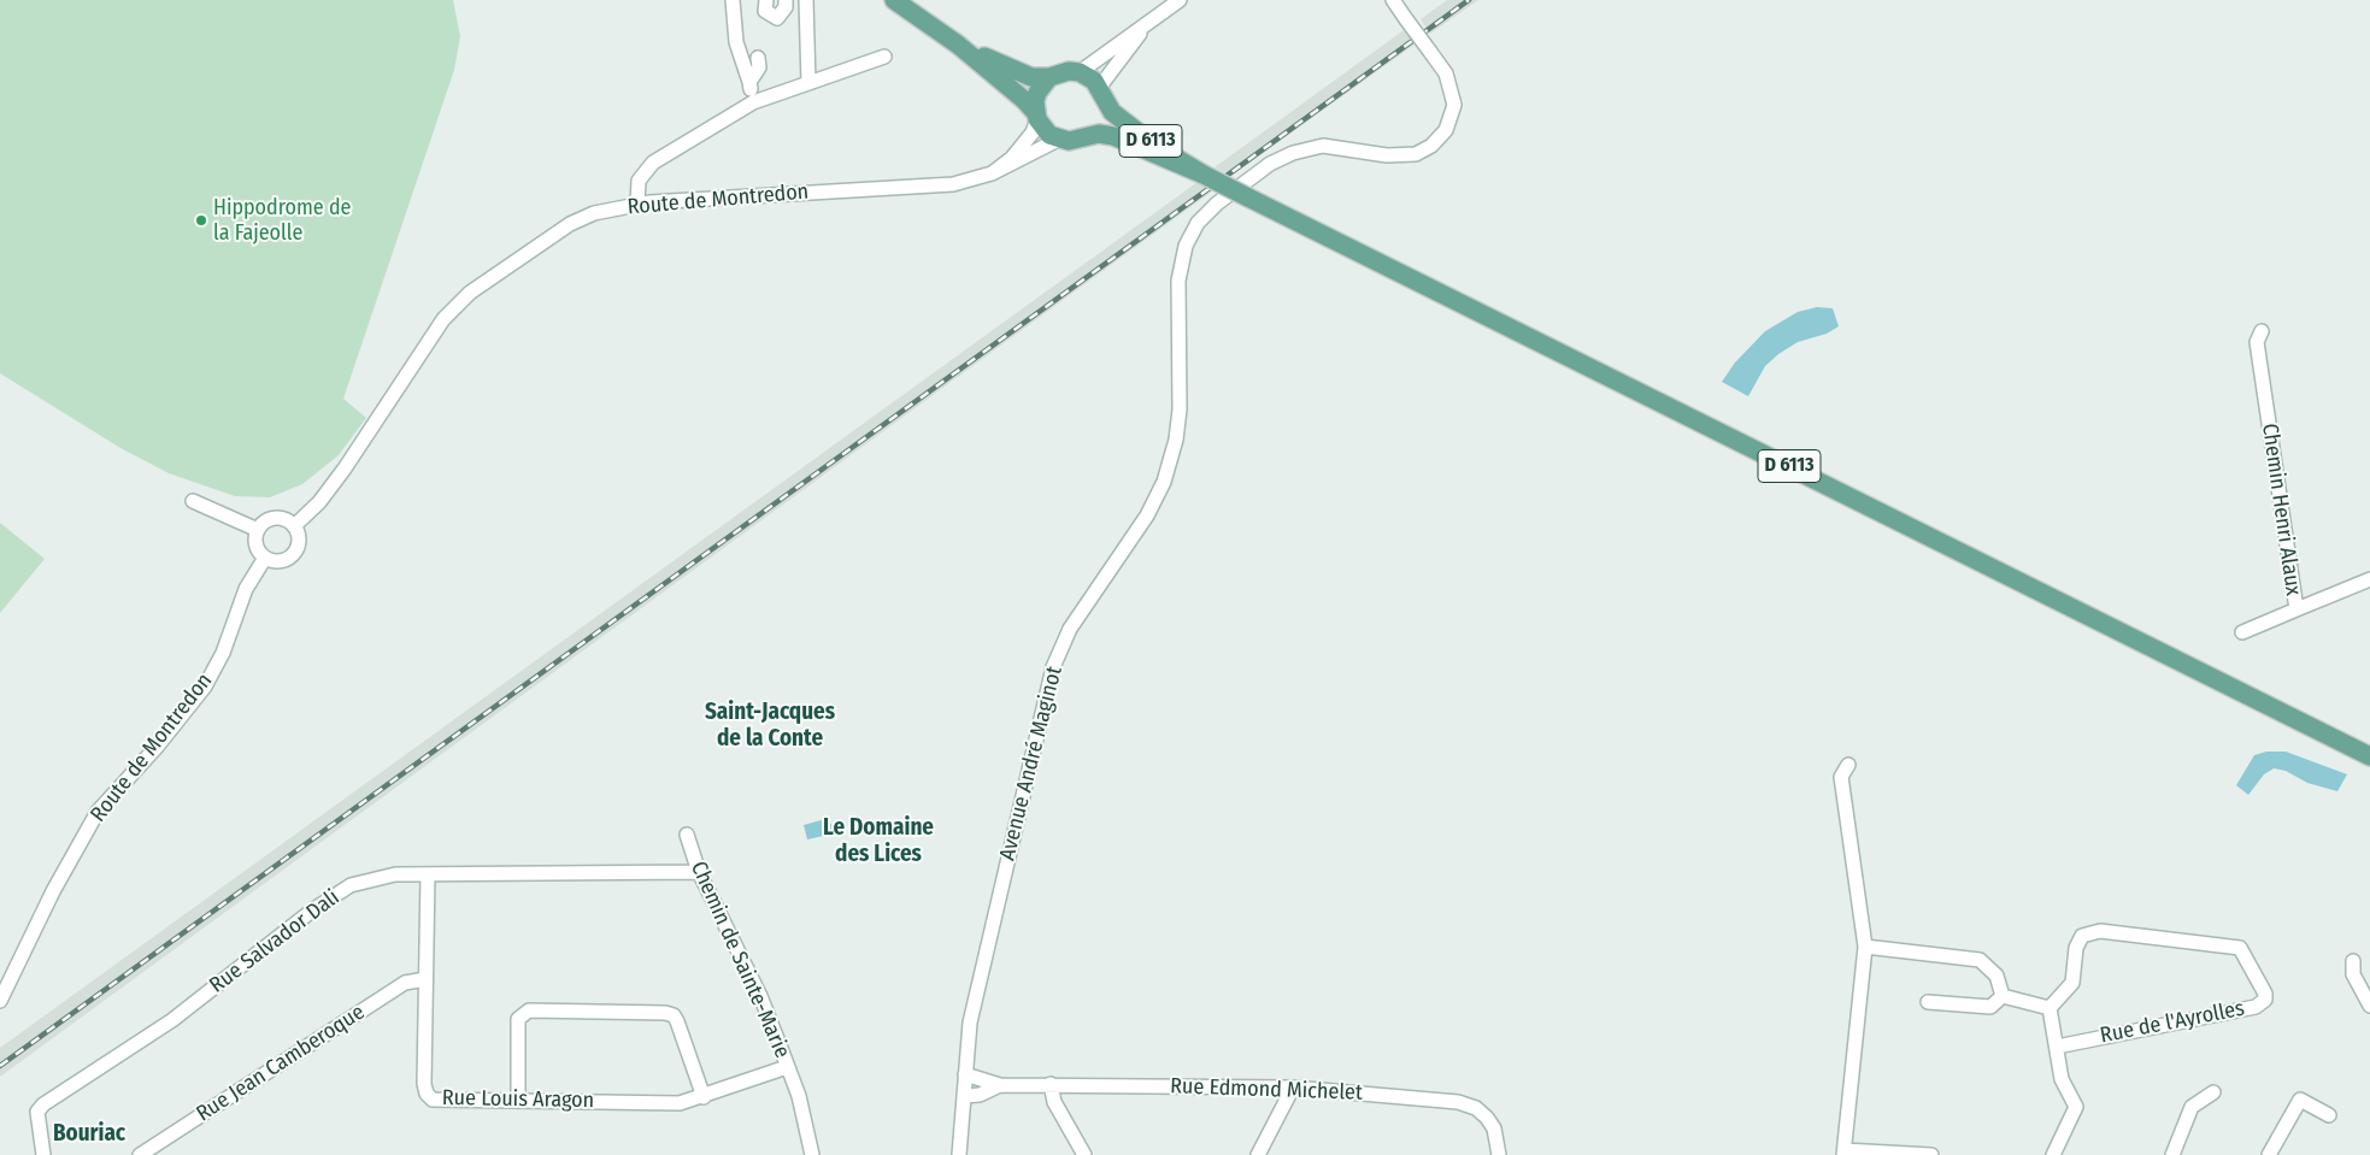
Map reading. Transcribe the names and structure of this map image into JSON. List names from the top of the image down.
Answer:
{
  "streets": {
    "main road": ["D 6113"],
    "street": [
      "Route de Montredon",
      "Chemin Henri Alaux",
      "Avenue André Maginot",
      "Rue Salvador Dali",
      "Chemin de Sainte-Marie",
      "Rue de l'Ayrolles",
      "Rue Jean Camberoque",
      "Rue Edmond Michelet",
      "Rue Louis Aragon"
    ]
  },
  "crossings": [
    ["Avenue André Maginot", "Rue Edmond Michelet"],
    ["Rue Salvador Dali", "Chemin de Sainte-Marie"],
    ["Rue Salvador Dali", "Rue Louis Aragon"],
    ["Chemin de Sainte-Marie", "Rue Louis Aragon"],
    ["Rue Jean Camberoque", "Rue Louis Aragon"]
  ],
  "districts": ["Saint-Jacques de la Conte", "Le Domaine des Lices", "Bouriac"],
  "places": ["Hippodrome de la Fajeolle"]
}
